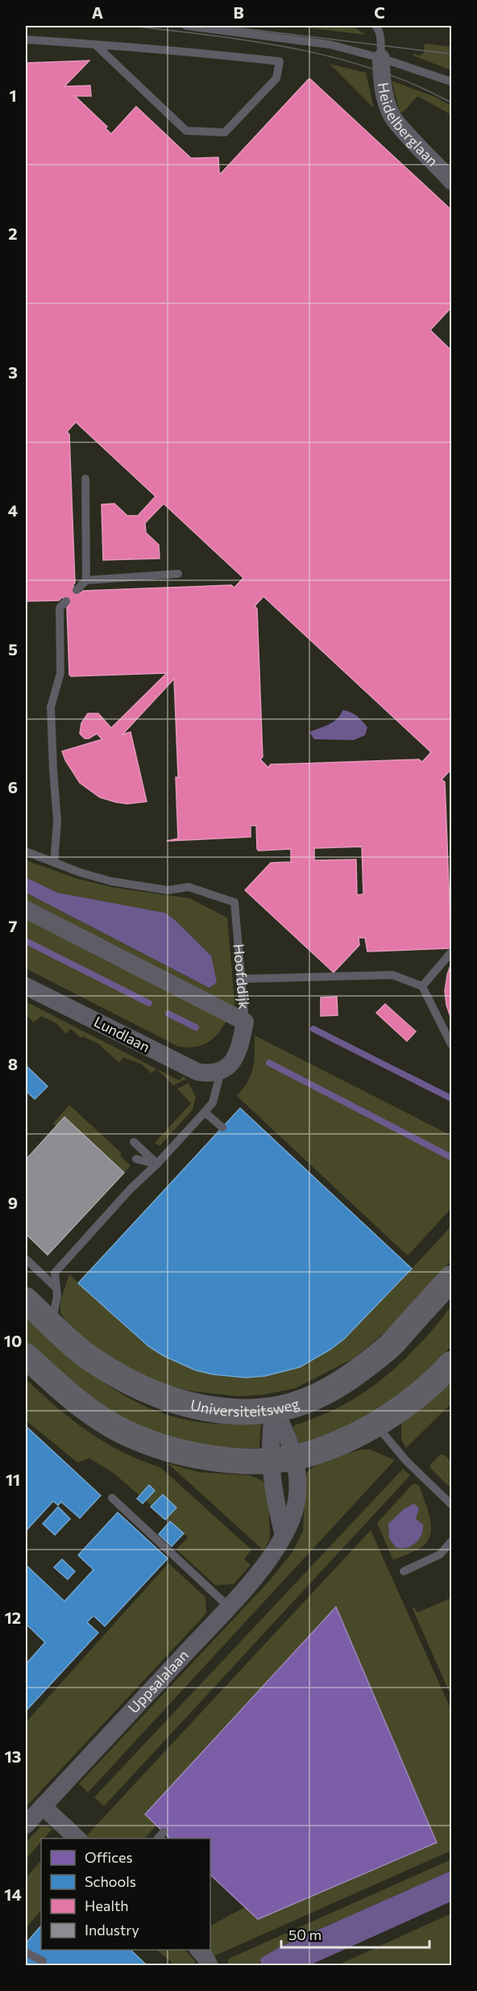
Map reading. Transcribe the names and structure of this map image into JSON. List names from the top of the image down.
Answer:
{
  "streets": {
    "main road": ["Universiteitsweg"],
    "street": [
      "Heidelberglaan",
      "Hoofddijk",
      "Lundlaan",
      "Uppsalalaan"
    ]
  },
  "crossings": [
    ["Universiteitsweg", "Uppsalalaan"]
  ],
  "legend": [
    "Offices",
    "Schools",
    "Health",
    "Industry"
  ],
  "scale_bar": "50 m",
  "grid": {
    "columns": ["A", "B", "C"],
    "rows": [
      "1",
      "2",
      "3",
      "4",
      "5",
      "6",
      "7",
      "8",
      "9",
      "10",
      "11",
      "12",
      "13",
      "14"
    ]
  }
}
